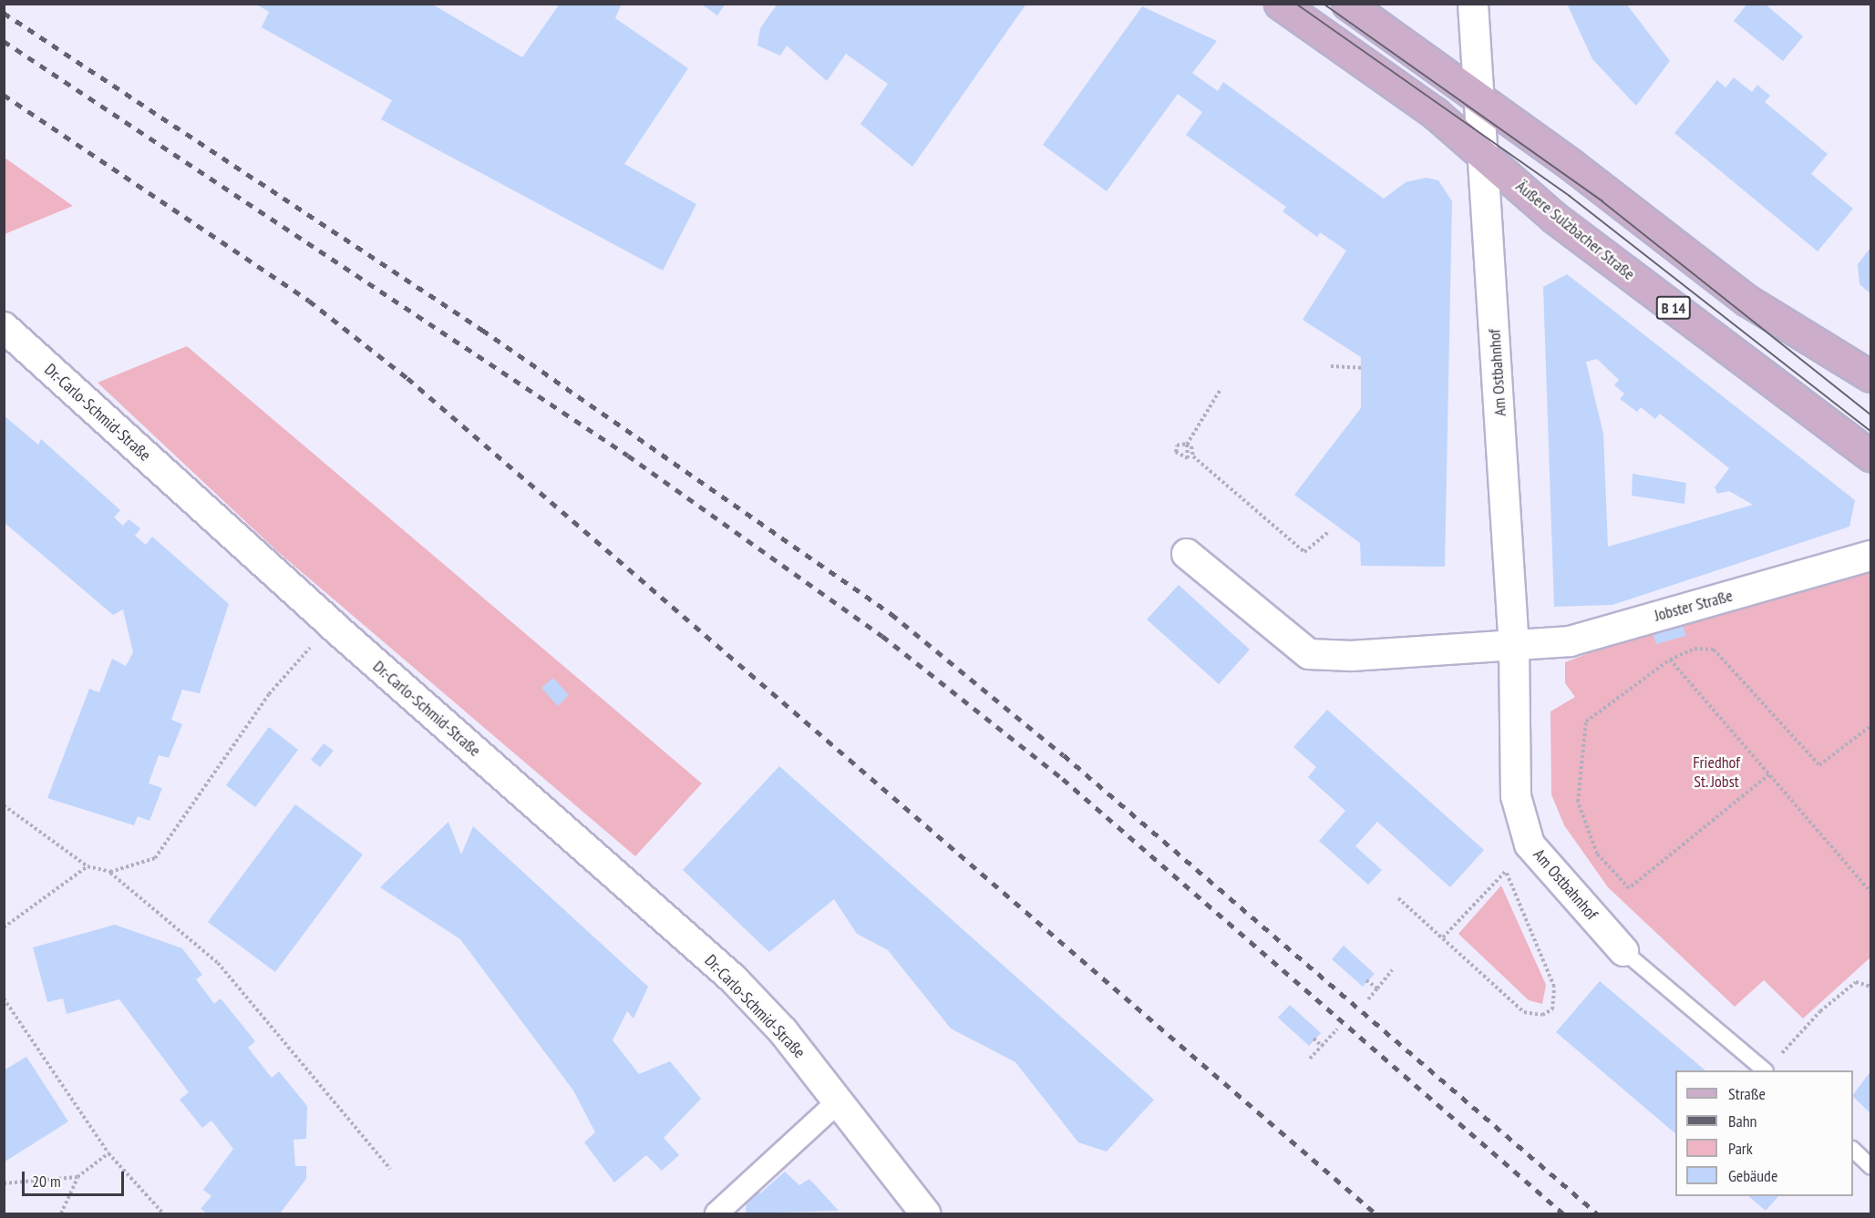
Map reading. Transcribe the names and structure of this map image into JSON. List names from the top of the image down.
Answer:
{
  "streets": {
    "main road": ["Äußere Sulzbacher Straße", "B 14"],
    "street": ["Am Ostbahnhof", "Dr.-Carlo-Schmid-Straße", "Jobster Straße"]
  },
  "crossings": [
    ["Äußere Sulzbacher Straße", "Am Ostbahnhof"],
    ["Am Ostbahnhof", "Jobster Straße"]
  ],
  "parks": ["Friedhof St. Jobst"],
  "legend": [
    "Straße",
    "Bahn",
    "Park",
    "Gebäude"
  ],
  "scale_bar": "20 m"
}
